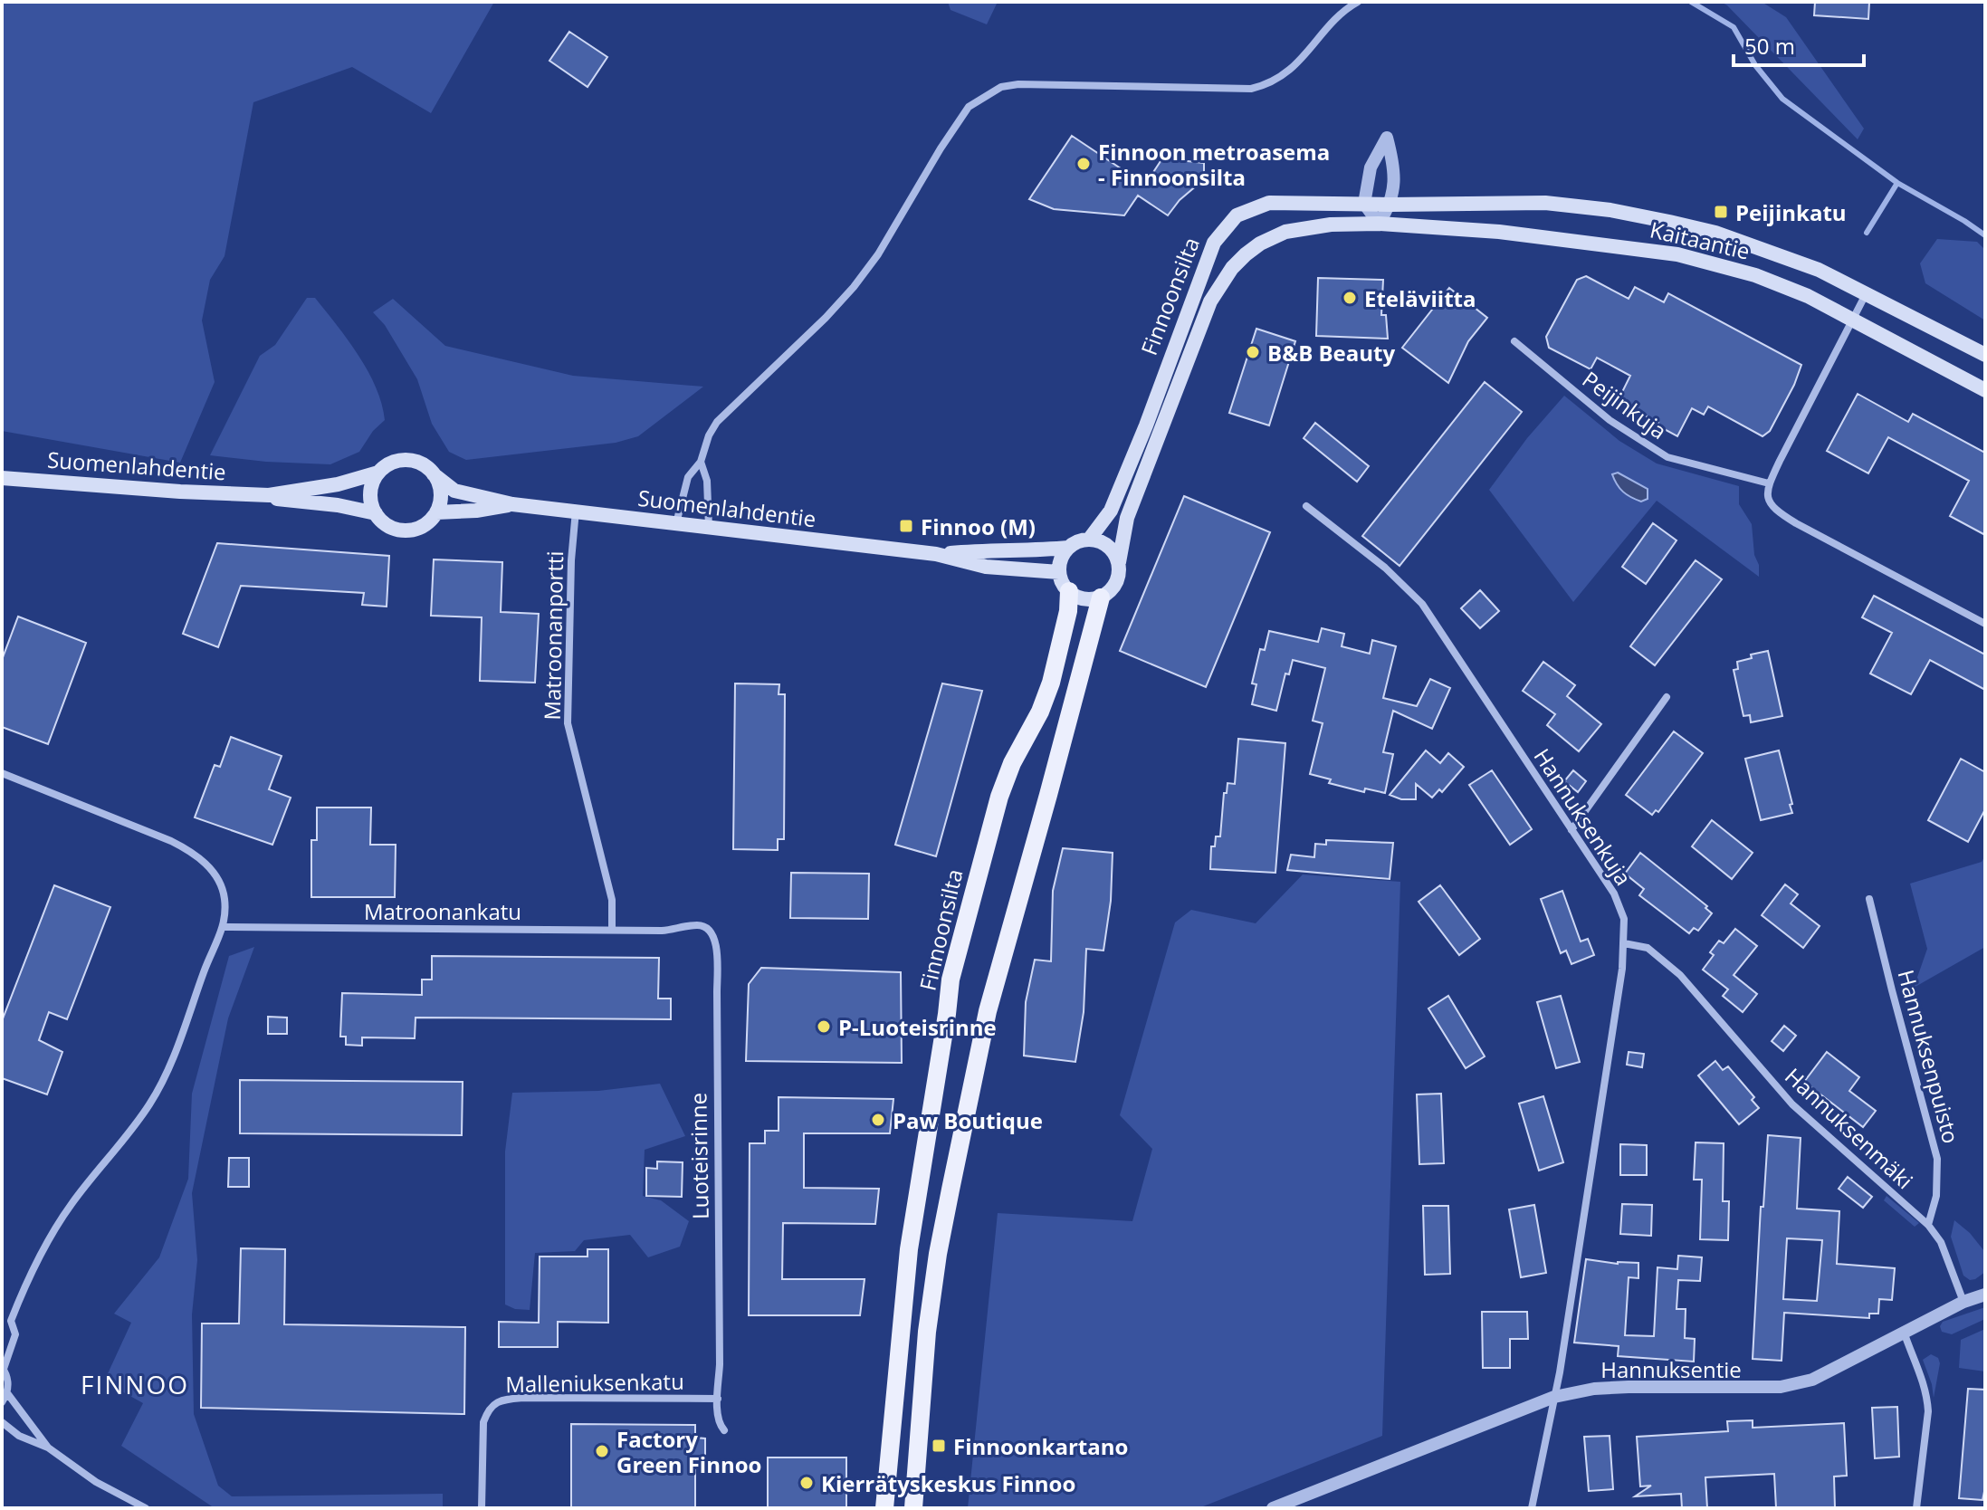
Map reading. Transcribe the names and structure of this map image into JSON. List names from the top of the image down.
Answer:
{
  "streets": {
    "main road": ["Kaitaantie", "Finnoonsilta", "Suomenlahdentie"],
    "street": [
      "Peijinkuja",
      "Matroonanportti",
      "Hannuksenkuja",
      "Matroonankatu",
      "Hannuksenpuisto",
      "Hannuksenmäki",
      "Luoteisrinne",
      "Hannuksentie",
      "Malleniuksenkatu"
    ]
  },
  "crossings": [
    ["Kaitaantie", "Finnoonsilta"],
    ["Finnoonsilta", "Suomenlahdentie"],
    ["Suomenlahdentie", "Matroonanportti"],
    ["Matroonanportti", "Matroonankatu"],
    ["Hannuksenkuja", "Hannuksenmäki"],
    ["Hannuksenkuja", "Hannuksentie"],
    ["Matroonankatu", "Luoteisrinne"],
    ["Hannuksenpuisto", "Hannuksenmäki"],
    ["Hannuksenmäki", "Hannuksentie"],
    ["Luoteisrinne", "Malleniuksenkatu"]
  ],
  "districts": ["FINNOO"],
  "places": {
    "other": [
      "Finnoon metroasema - Finnoonsilta",
      "Eteläviitta",
      "B&B Beauty",
      "P-Luoteisrinne",
      "Paw Boutique",
      "Factory Green Finnoo",
      "Kierrätyskeskus Finnoo"
    ],
    "transit": ["Peijinkatu", "Finnoo (M)", "Finnoonkartano"]
  },
  "scale_bar": "50 m"
}
